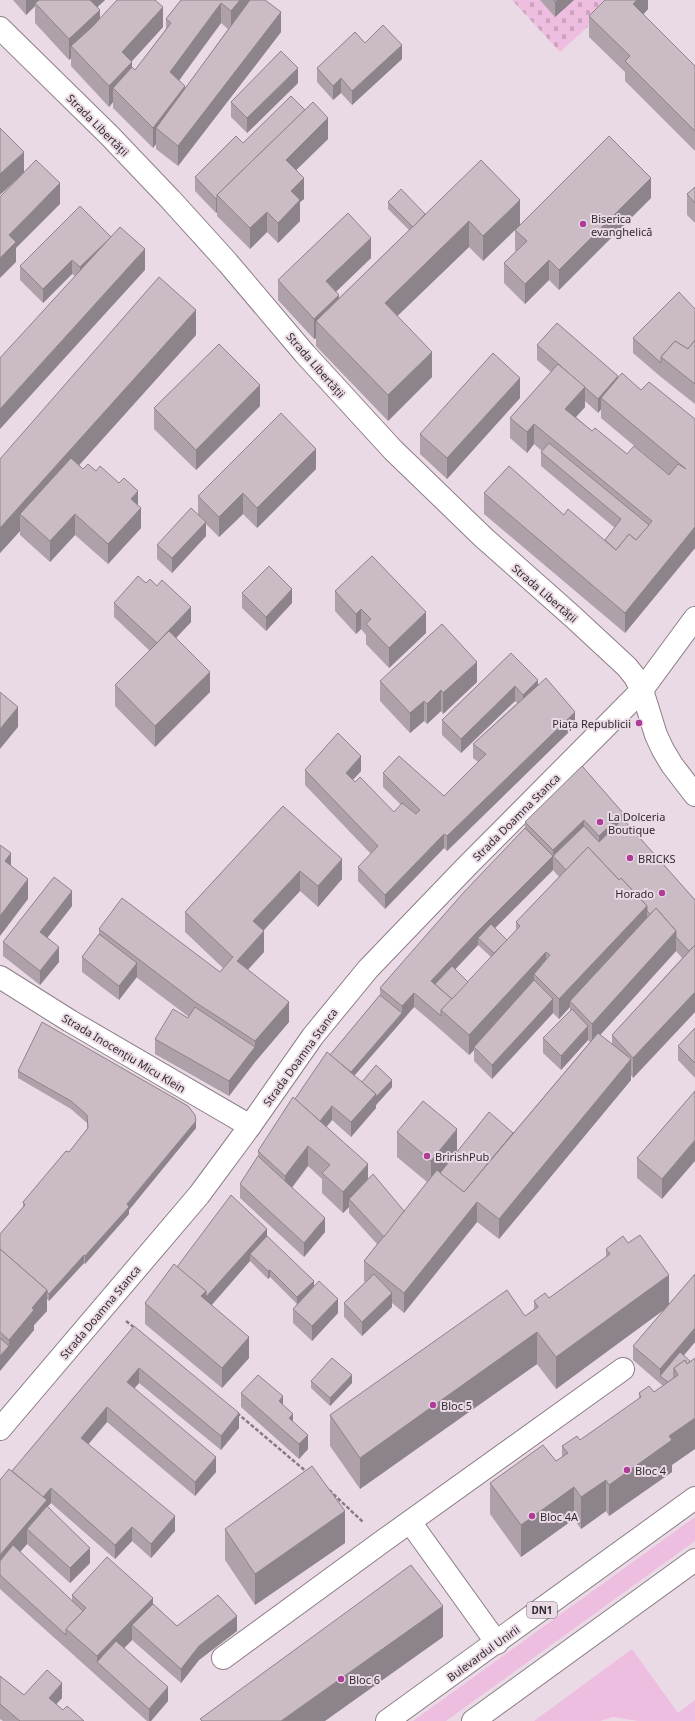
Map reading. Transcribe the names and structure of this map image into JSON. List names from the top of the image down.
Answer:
{
  "streets": {
    "street": [
      "Strada Libertății",
      "Strada Doamna Stanca",
      "Strada Inocențiu Micu Klein",
      "DN1",
      "Bulevardul Unirii"
    ]
  },
  "crossings": [
    ["Strada Libertății", "Strada Doamna Stanca"],
    ["Strada Doamna Stanca", "Strada Inocențiu Micu Klein"]
  ],
  "places": [
    "Biserica evanghelică",
    "Piața Republicii",
    "La Dolceria Boutique",
    "BRICKS",
    "Horado",
    "BririshPub",
    "Bloc 5",
    "Bloc 4",
    "Bloc 4A",
    "Bloc 6"
  ]
}
